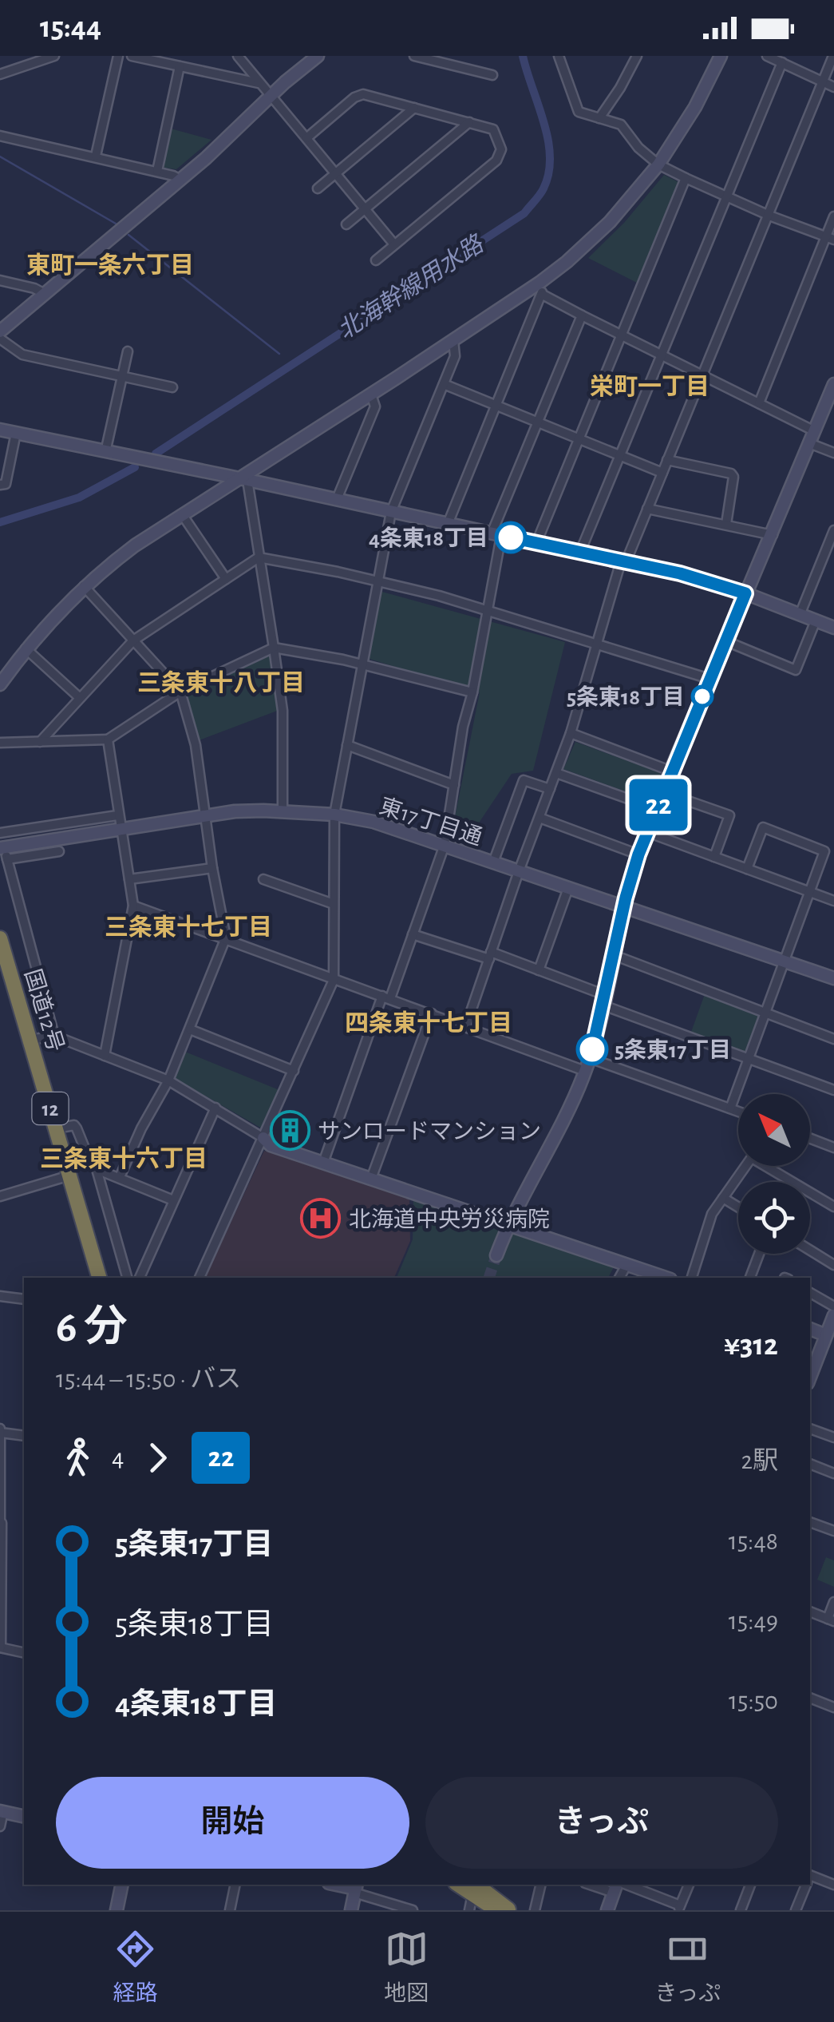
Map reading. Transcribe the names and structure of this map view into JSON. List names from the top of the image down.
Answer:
{
  "streets": {
    "highway": ["国道12号", "12"],
    "street": ["東17丁目通"]
  },
  "districts": [
    "東町一条六丁目",
    "栄町一丁目",
    "三条東十八丁目",
    "三条東十七丁目",
    "四条東十七丁目",
    "三条東十六丁目"
  ],
  "water": ["北海幹線用水路"],
  "places": {
    "other": ["4条東18丁目", "5条東18丁目", "5条東17丁目"],
    "building": ["サンロードマンション"],
    "hospital": ["北海道中央労災病院"]
  },
  "lines": ["bus line 22"],
  "north": "top left",
  "page": {
    "status": "15:44",
    "on_map": "22",
    "heading": ["6 分", "15:44 – 15:50 · バス", "¥312"],
    "legs": ["4", "22", "2駅"],
    "list": [
      {
        "name": "5条東17丁目",
        "value": "15:48"
      },
      {
        "name": "5条東18丁目",
        "value": "15:49"
      },
      {
        "name": "4条東18丁目",
        "value": "15:50"
      }
    ],
    "buttons": ["開始", "きっぷ"],
    "tabs": ["経路", "地図", "きっぷ"]
  }
}
